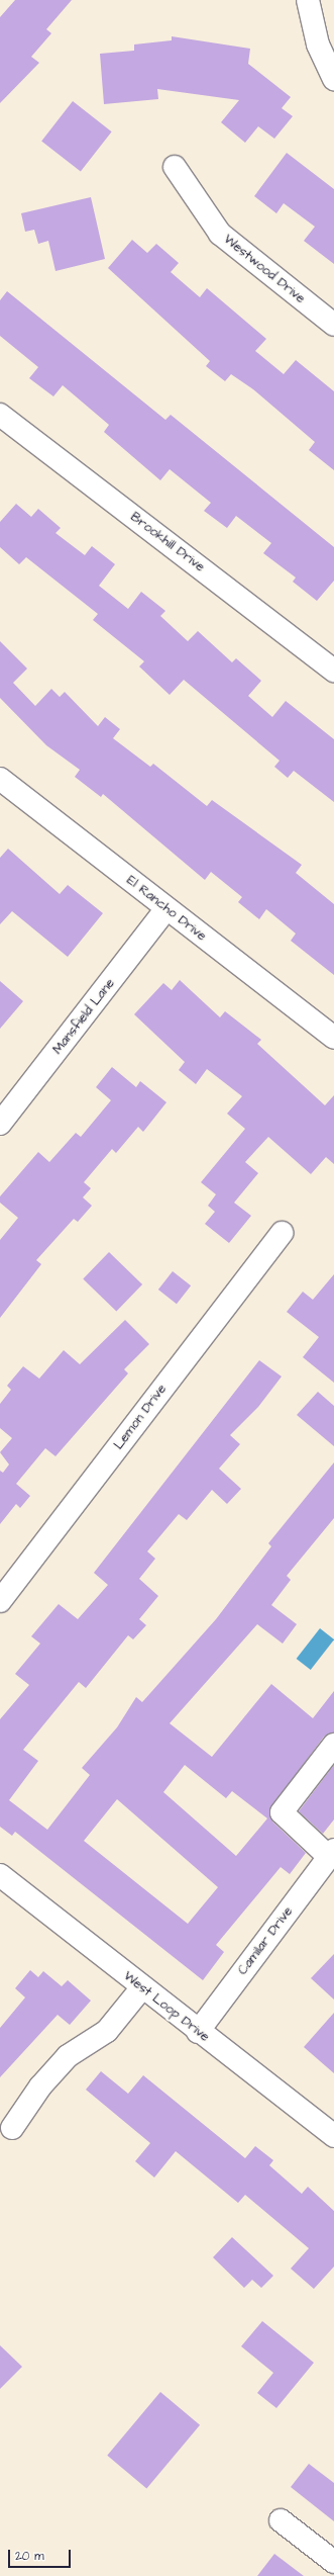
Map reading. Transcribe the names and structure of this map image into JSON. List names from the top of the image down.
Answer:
{
  "streets": {
    "street": [
      "Westwood Drive",
      "Brookhill Drive",
      "El Rancho Drive",
      "Mansfield Lane",
      "Lemon Drive",
      "Camilar Drive",
      "West Loop Drive"
    ]
  },
  "crossings": [
    ["El Rancho Drive", "Mansfield Lane"],
    ["Camilar Drive", "West Loop Drive"]
  ],
  "scale_bar": "20 m"
}
